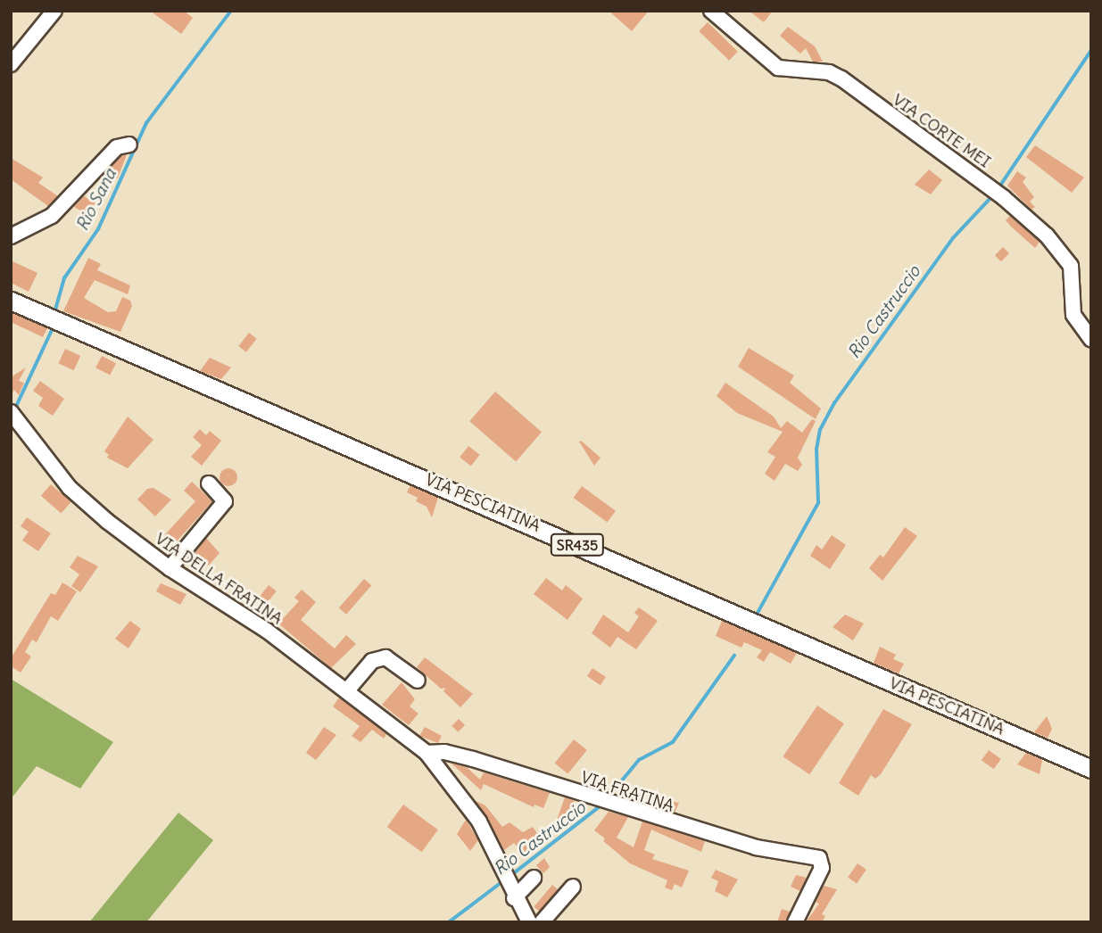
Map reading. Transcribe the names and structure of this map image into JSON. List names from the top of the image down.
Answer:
{
  "streets": {
    "main road": ["VIA PESCIATINA", "SR435"],
    "street": ["VIA CORTE MEI", "VIA DELLA FRATINA", "VIA FRATINA"]
  },
  "crossings": [
    ["VIA DELLA FRATINA", "VIA FRATINA"]
  ],
  "water": ["Rio Sana", "Rio Castruccio"]
}
